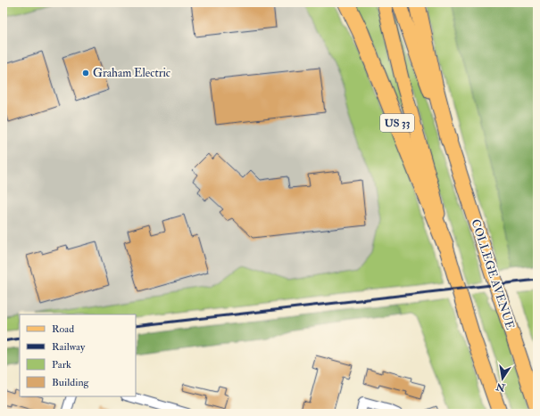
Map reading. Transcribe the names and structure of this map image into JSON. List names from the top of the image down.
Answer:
{
  "streets": {
    "highway": ["US 33", "COLLEGE AVENUE"]
  },
  "places": ["Graham Electric"],
  "legend": [
    "Road",
    "Railway",
    "Park",
    "Building"
  ],
  "north": "bottom"
}
